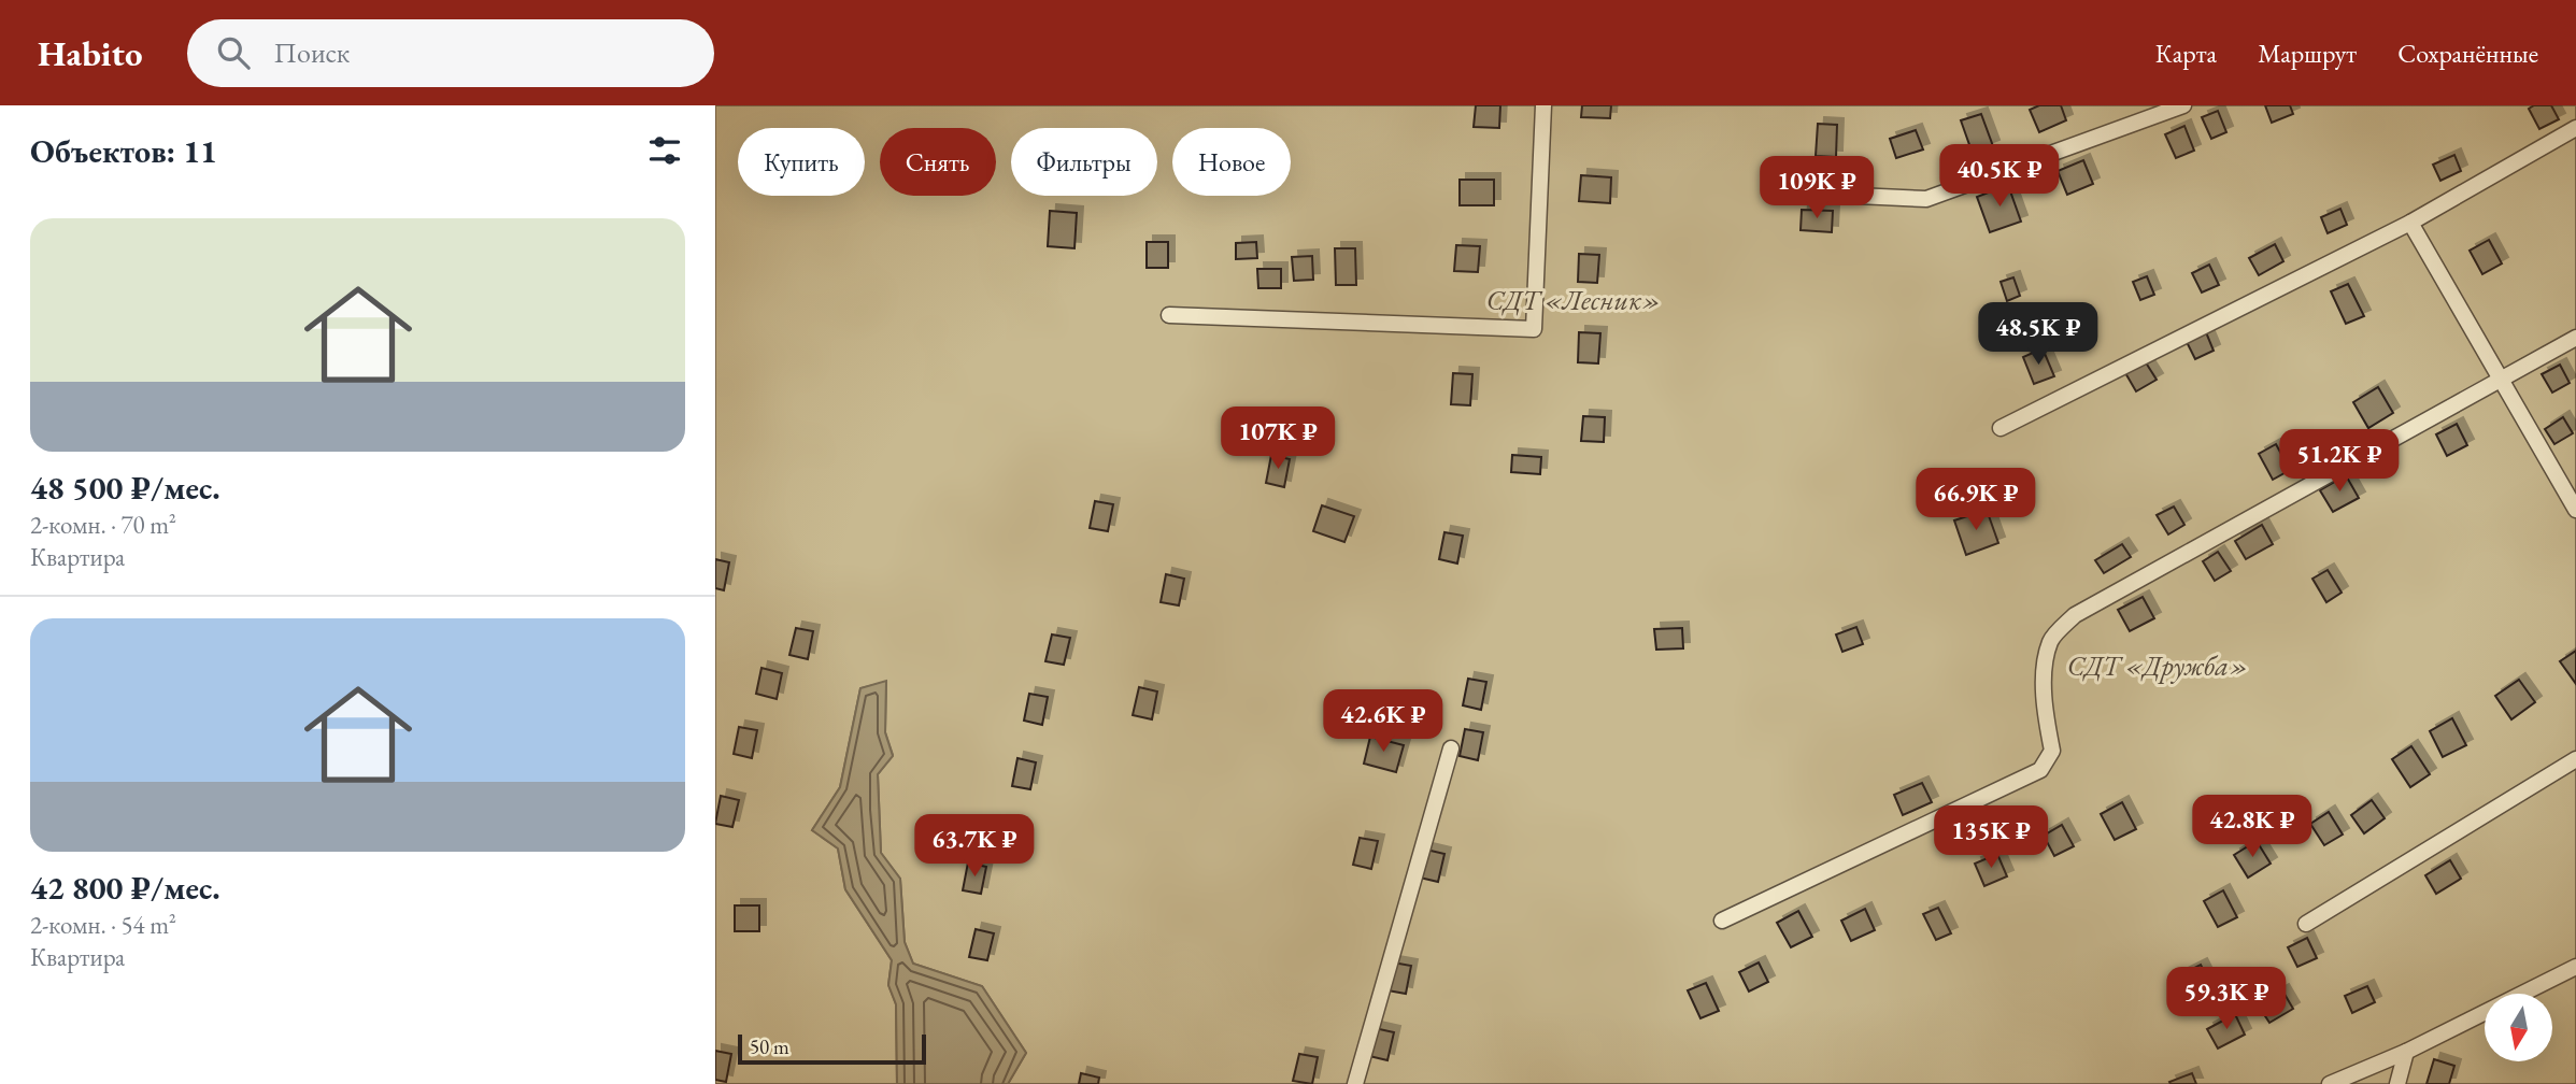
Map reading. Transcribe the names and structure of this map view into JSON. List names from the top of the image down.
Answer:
{
  "parks": ["СДТ «Лесник»", "СДТ «Дружба»"],
  "scale_bar": "50 m",
  "north": "bottom",
  "page": {
    "header": "Habito",
    "search": "Поиск",
    "nav": ["Карта", "Маршрут", "Сохранённые"],
    "heading": "Объектов: 11",
    "chip": [
      "Купить",
      "Снять",
      "Фильтры",
      "Новое"
    ],
    "price": [
      "40.5K ₽",
      "109K ₽",
      "48.5K ₽",
      "107K ₽",
      "51.2K ₽",
      "66.9K ₽",
      "42.6K ₽",
      "42.8K ₽",
      "135K ₽",
      "63.7K ₽",
      "59.3K ₽"
    ],
    "list": [
      {
        "name": "48 500 ₽/мес.",
        "note": "2-комн. · 70 m² · Квартира"
      },
      {
        "name": "42 800 ₽/мес.",
        "note": "2-комн. · 54 m² · Квартира"
      }
    ],
    "scale": "50 m"
  }
}
